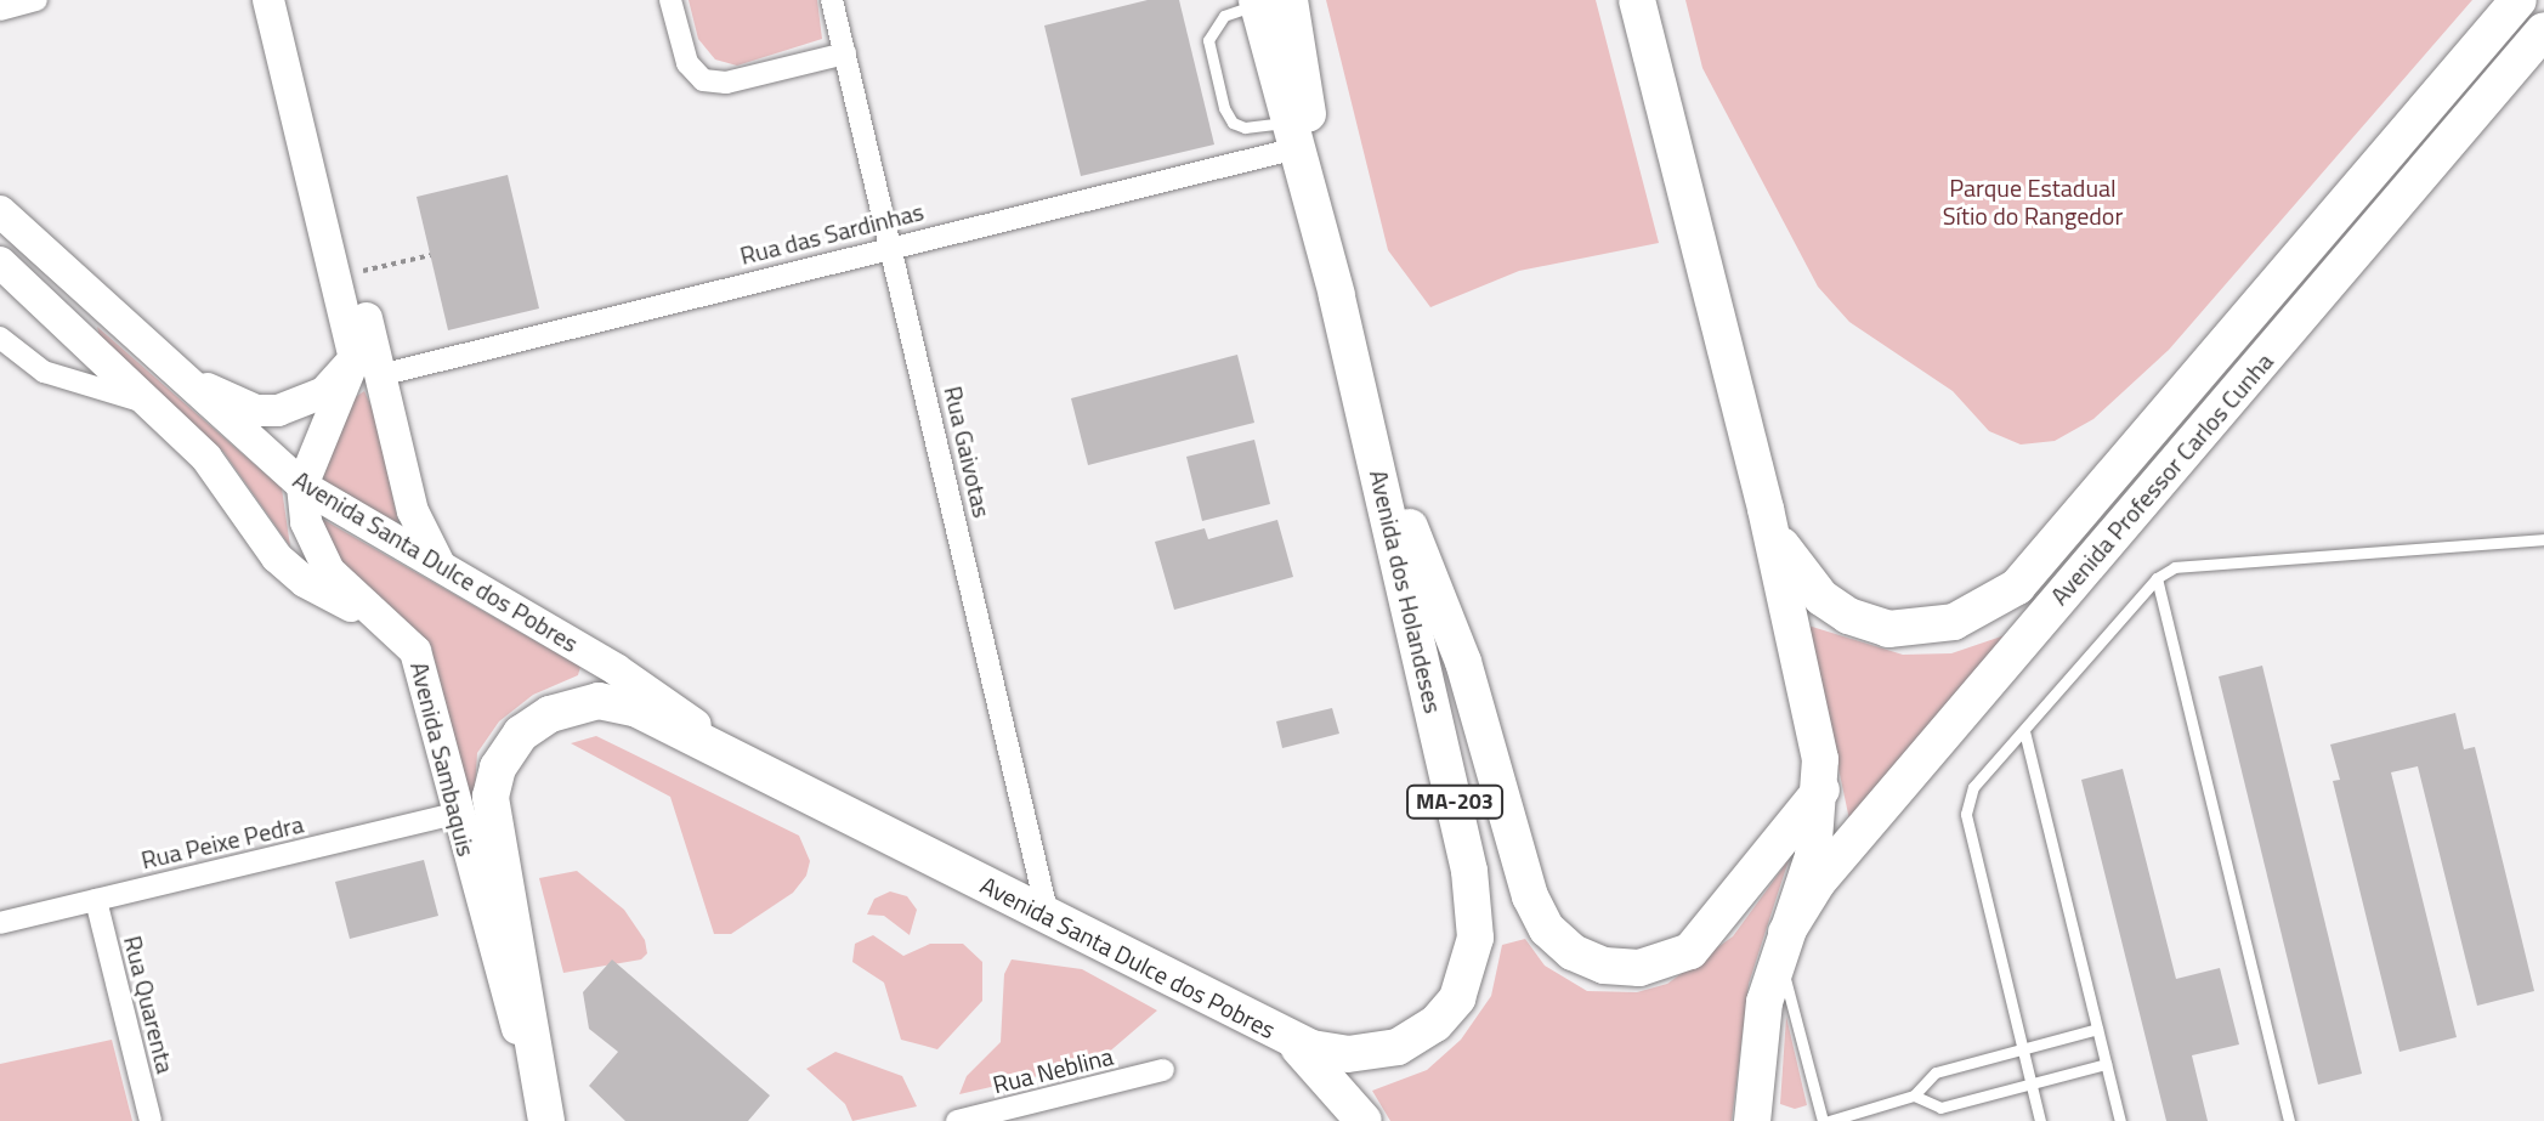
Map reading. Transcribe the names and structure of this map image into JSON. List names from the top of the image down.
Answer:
{
  "streets": {
    "main road": [
      "Avenida Professor Carlos Cunha",
      "Avenida Santa Dulce dos Pobres",
      "Avenida dos Holandeses",
      "Avenida Sambaquis",
      "MA-203"
    ],
    "street": [
      "Rua das Sardinhas",
      "Rua Gaivotas",
      "Rua Peixe Pedra",
      "Rua Quarenta",
      "Rua Neblina"
    ]
  },
  "crossings": [
    ["Rua das Sardinhas", "Rua Gaivotas"],
    ["Rua das Sardinhas", "Avenida dos Holandeses"],
    ["Rua Gaivotas", "Avenida Santa Dulce dos Pobres"],
    ["Avenida Santa Dulce dos Pobres", "Avenida dos Holandeses"],
    ["Avenida Santa Dulce dos Pobres", "Avenida Sambaquis"],
    ["Avenida Sambaquis", "Rua Peixe Pedra"],
    ["Rua Peixe Pedra", "Rua Quarenta"]
  ],
  "parks": ["Parque Estadual Sítio do Rangedor"]
}
